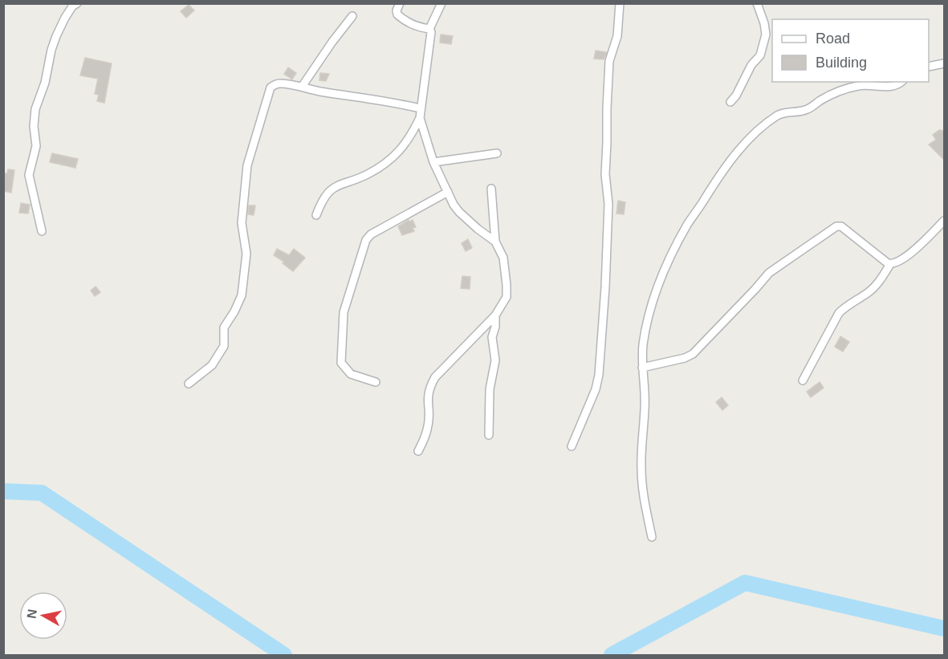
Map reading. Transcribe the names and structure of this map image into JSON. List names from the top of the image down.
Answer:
{
  "legend": ["Road", "Building"],
  "north": "left"
}
